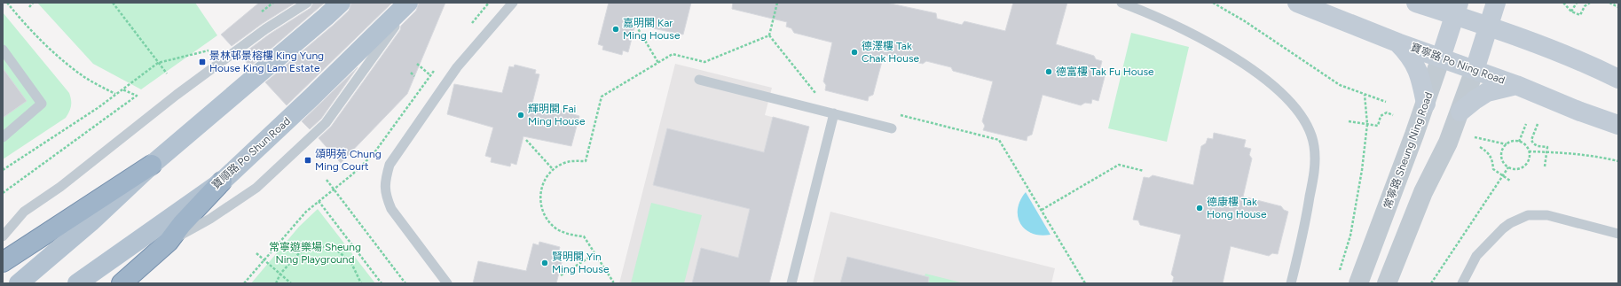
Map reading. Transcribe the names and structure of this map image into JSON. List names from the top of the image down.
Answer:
{
  "streets": {
    "main road": ["寶寧路 Po Ning Road", "常寧路 Sheung Ning Road", "寶順路 Po Shun Road"]
  },
  "crossings": [
    ["寶寧路 Po Ning Road", "常寧路 Sheung Ning Road"]
  ],
  "parks": ["常寧遊樂場 Sheung Ning Playground"],
  "places": {
    "other": [
      "嘉明閣 Kar Ming House",
      "德澤樓 Tak Chak House",
      "德富樓 Tak Fu House",
      "輝明閣 Fai Ming House",
      "德康樓 Tak Hong House",
      "賢明閣 Yin Ming House"
    ],
    "transit": ["景林邨景榕樓 King Yung House King Lam Estate", "頌明苑 Chung Ming Court"]
  }
}
